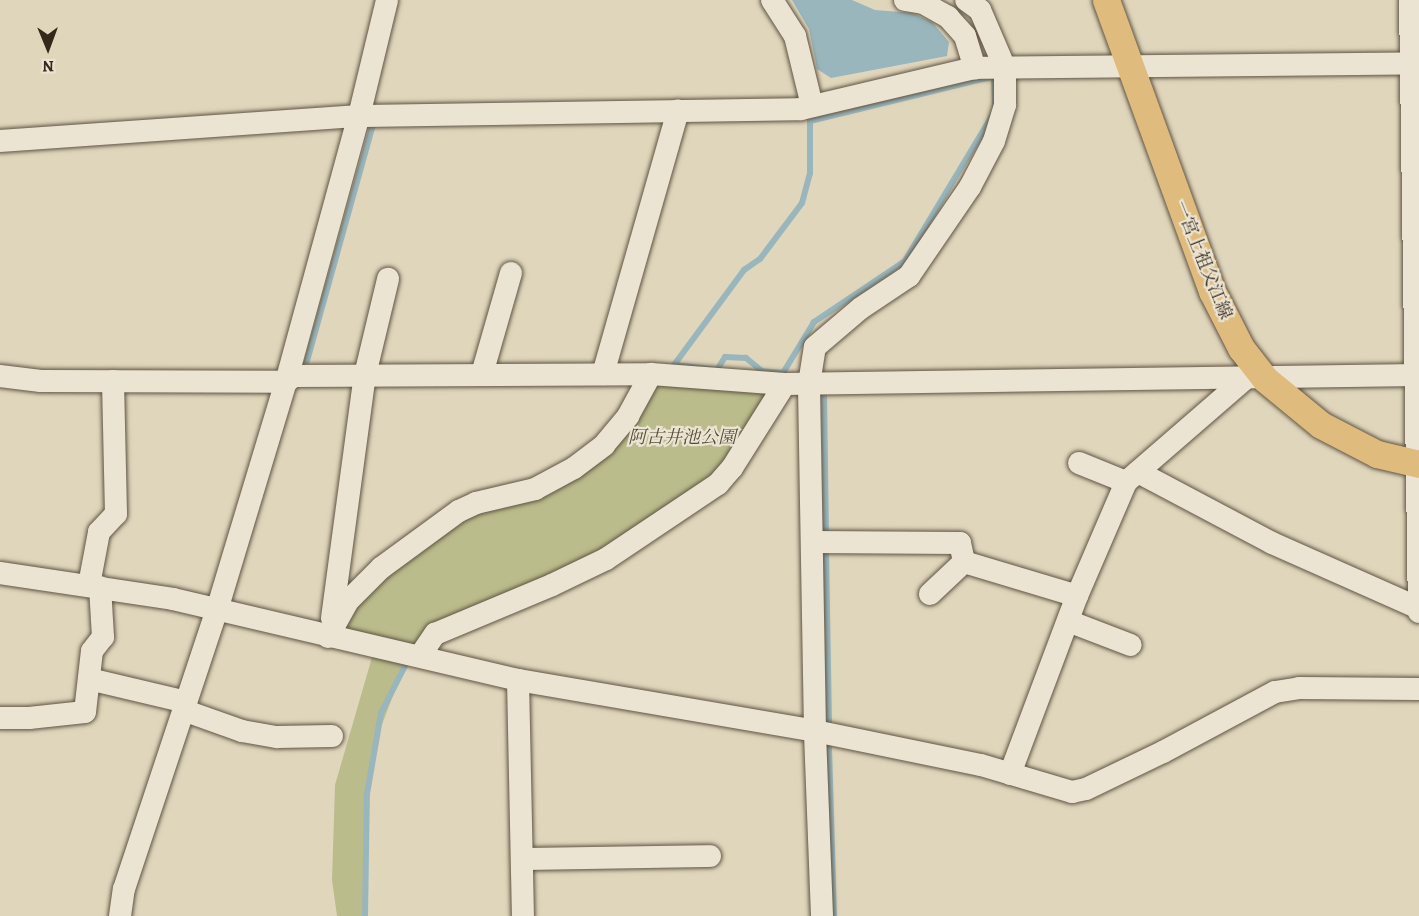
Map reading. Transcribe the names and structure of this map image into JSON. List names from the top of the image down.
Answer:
{
  "streets": {
    "main road": ["一宮上祖父江線"]
  },
  "parks": ["阿古井池公園"],
  "north": "bottom"
}
